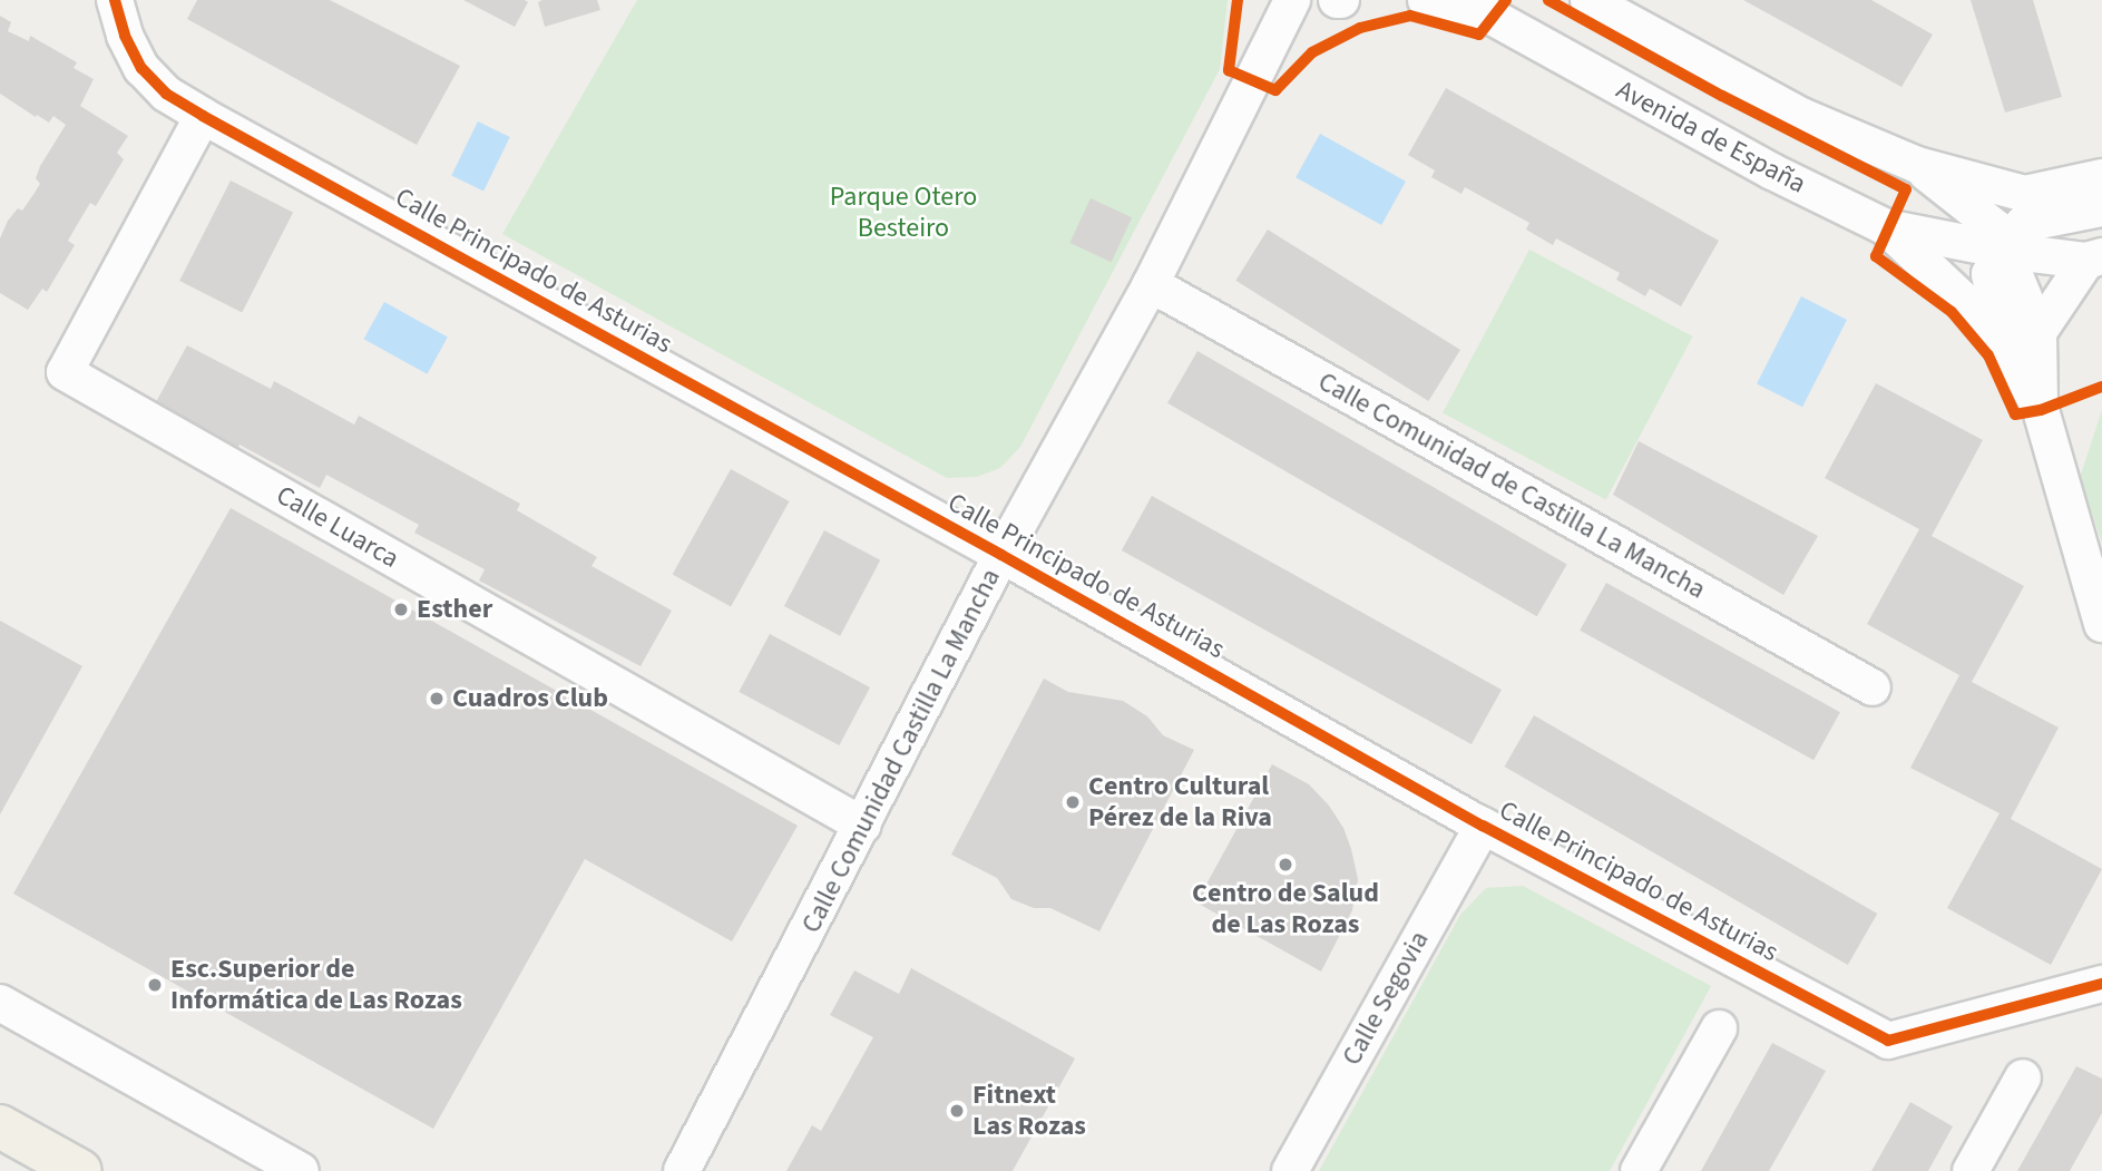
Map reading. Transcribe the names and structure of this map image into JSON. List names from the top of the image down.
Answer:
{
  "streets": {
    "street": [
      "Avenida de España",
      "Calle Principado de Asturias",
      "Calle Comunidad de Castilla La Mancha",
      "Calle Luarca",
      "Calle Comunidad Castilla La Mancha",
      "Calle Segovia"
    ]
  },
  "crossings": [
    ["Calle Principado de Asturias", "Calle Luarca"],
    ["Calle Principado de Asturias", "Calle Comunidad Castilla La Mancha"],
    ["Calle Principado de Asturias", "Calle Segovia"],
    ["Calle Comunidad de Castilla La Mancha", "Calle Comunidad Castilla La Mancha"],
    ["Calle Luarca", "Calle Comunidad Castilla La Mancha"]
  ],
  "parks": ["Parque Otero Besteiro"],
  "places": [
    "Esther",
    "Cuadros Club",
    "Centro Cultural Pérez de la Riva",
    "Centro de Salud de Las Rozas",
    "Esc.Superior de Informática de Las Rozas",
    "Fitnext Las Rozas"
  ]
}
